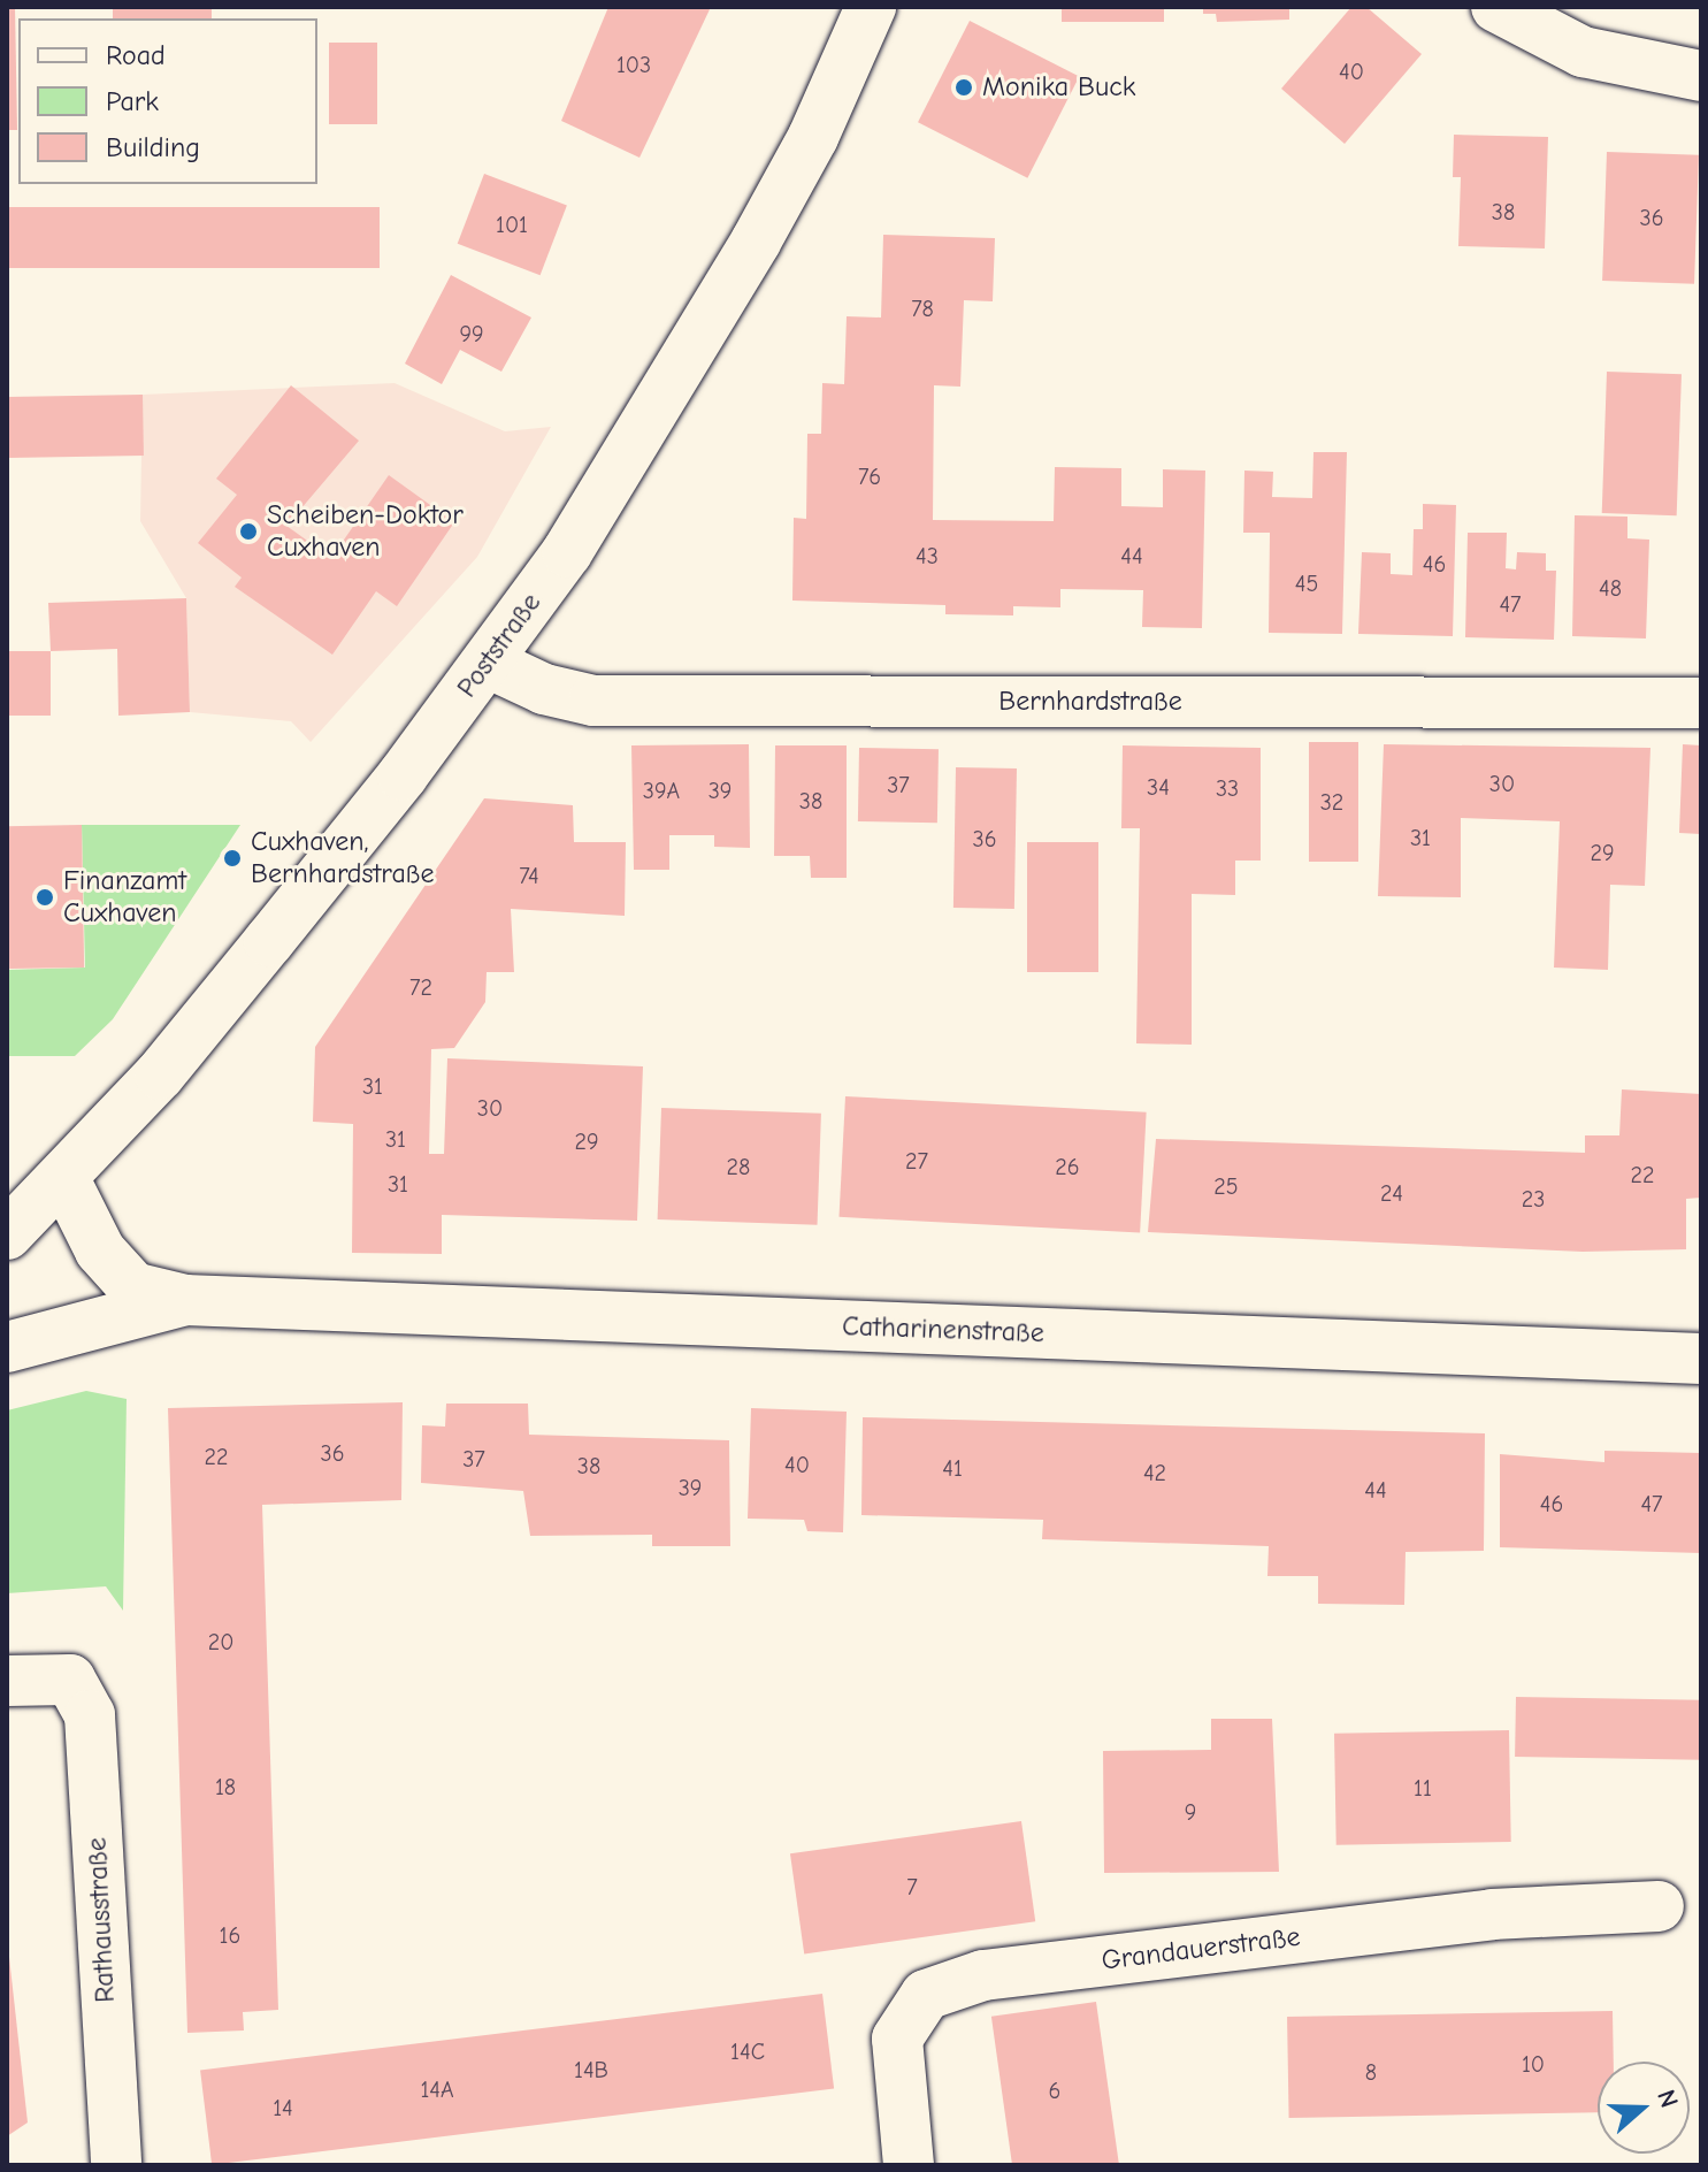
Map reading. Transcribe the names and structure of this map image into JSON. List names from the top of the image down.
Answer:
{
  "streets": {
    "street": [
      "Poststraße",
      "Bernhardstraße",
      "Catharinenstraße",
      "Rathausstraße",
      "Grandauerstraße"
    ]
  },
  "crossings": [
    ["Poststraße", "Bernhardstraße"],
    ["Poststraße", "Catharinenstraße"]
  ],
  "places": [
    "Monika Buck",
    "Scheiben-Doktor Cuxhaven",
    "Cuxhaven, Bernhardstraße",
    "Finanzamt Cuxhaven"
  ],
  "house_numbers": [
    "103",
    "40",
    "38",
    "36",
    "101",
    "78",
    "99",
    "76",
    "43",
    "44",
    "46",
    "45",
    "48",
    "47",
    "30",
    "37",
    "34",
    "33",
    "39A",
    "39",
    "38",
    "32",
    "31",
    "36",
    "29",
    "74",
    "72",
    "31",
    "30",
    "31",
    "29",
    "27",
    "28",
    "26",
    "22",
    "31",
    "25",
    "24",
    "23",
    "36",
    "22",
    "37",
    "40",
    "38",
    "41",
    "42",
    "39",
    "44",
    "46",
    "47",
    "20",
    "18",
    "11",
    "9",
    "7",
    "16",
    "14C",
    "10",
    "14B",
    "8",
    "14A",
    "6",
    "14"
  ],
  "legend": ["Road", "Park", "Building"],
  "north": "right"
}
